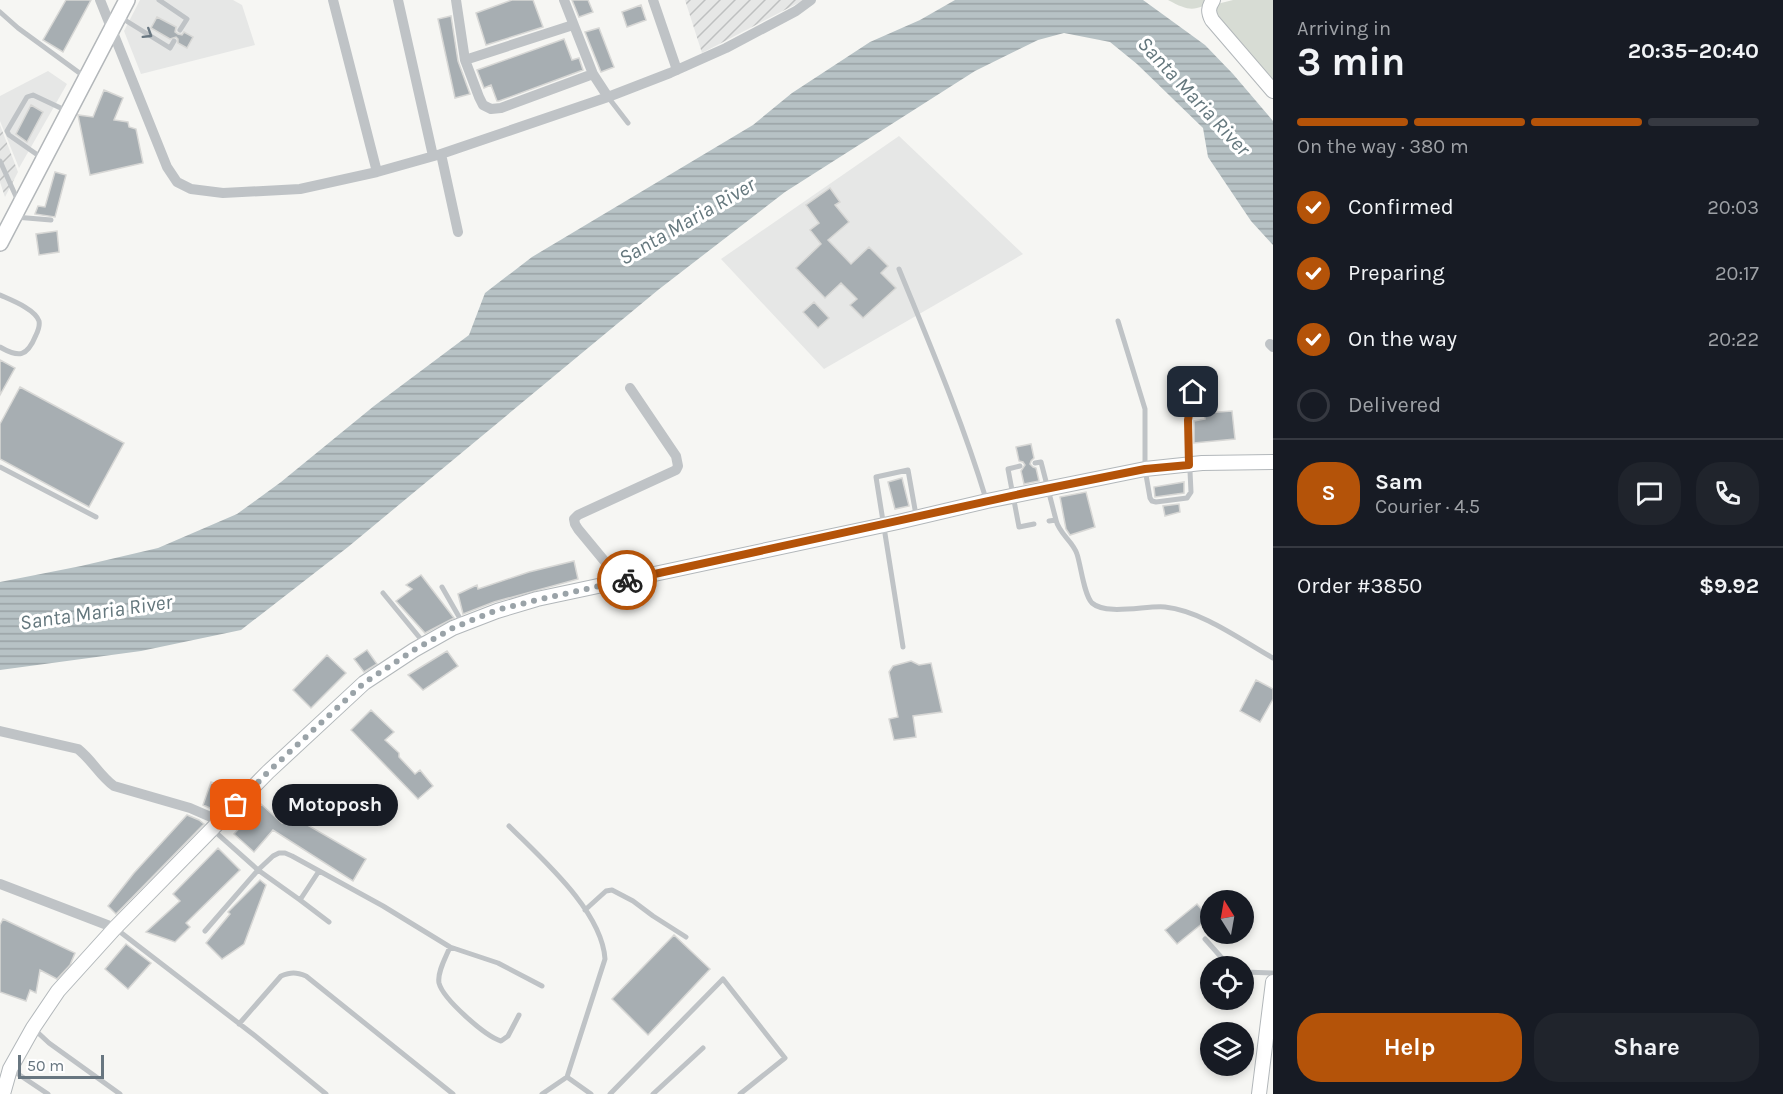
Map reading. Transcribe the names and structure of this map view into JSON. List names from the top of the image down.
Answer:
{
  "water": ["Santa Maria River"],
  "places": ["Motoposh"],
  "scale_bar": "50 m",
  "north": "top",
  "page": {
    "heading": ["3 min", "Arriving in", "20:35–20:40"],
    "panel": [
      "Sam",
      "Courier · 4.5",
      "Order #3850",
      "$9.92"
    ],
    "bar": "On the way · 380 m",
    "list": [
      ["Confirmed", "20:03"],
      ["Preparing", "20:17"],
      ["On the way", "20:22"],
      "Delivered"
    ],
    "round": "S",
    "bubble": "Motoposh",
    "buttons": ["Help", "Share"],
    "scale": "50 m"
  }
}
